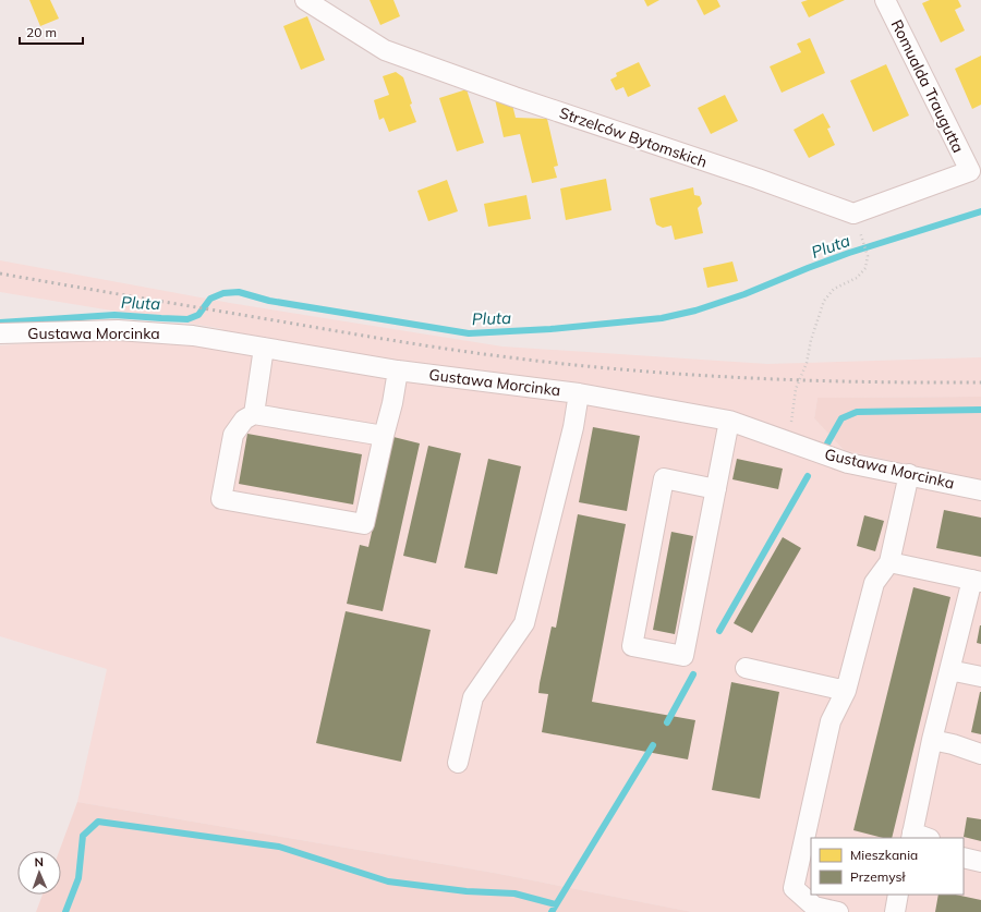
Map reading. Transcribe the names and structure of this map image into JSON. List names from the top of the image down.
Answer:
{
  "streets": {
    "street": ["Romualda Traugutta", "Strzelców Bytomskich", "Gustawa Morcinka"]
  },
  "crossings": [
    ["Romualda Traugutta", "Strzelców Bytomskich"]
  ],
  "water": ["Pluta"],
  "legend": ["Mieszkania", "Przemysł"],
  "scale_bar": "20 m",
  "north": "top"
}
